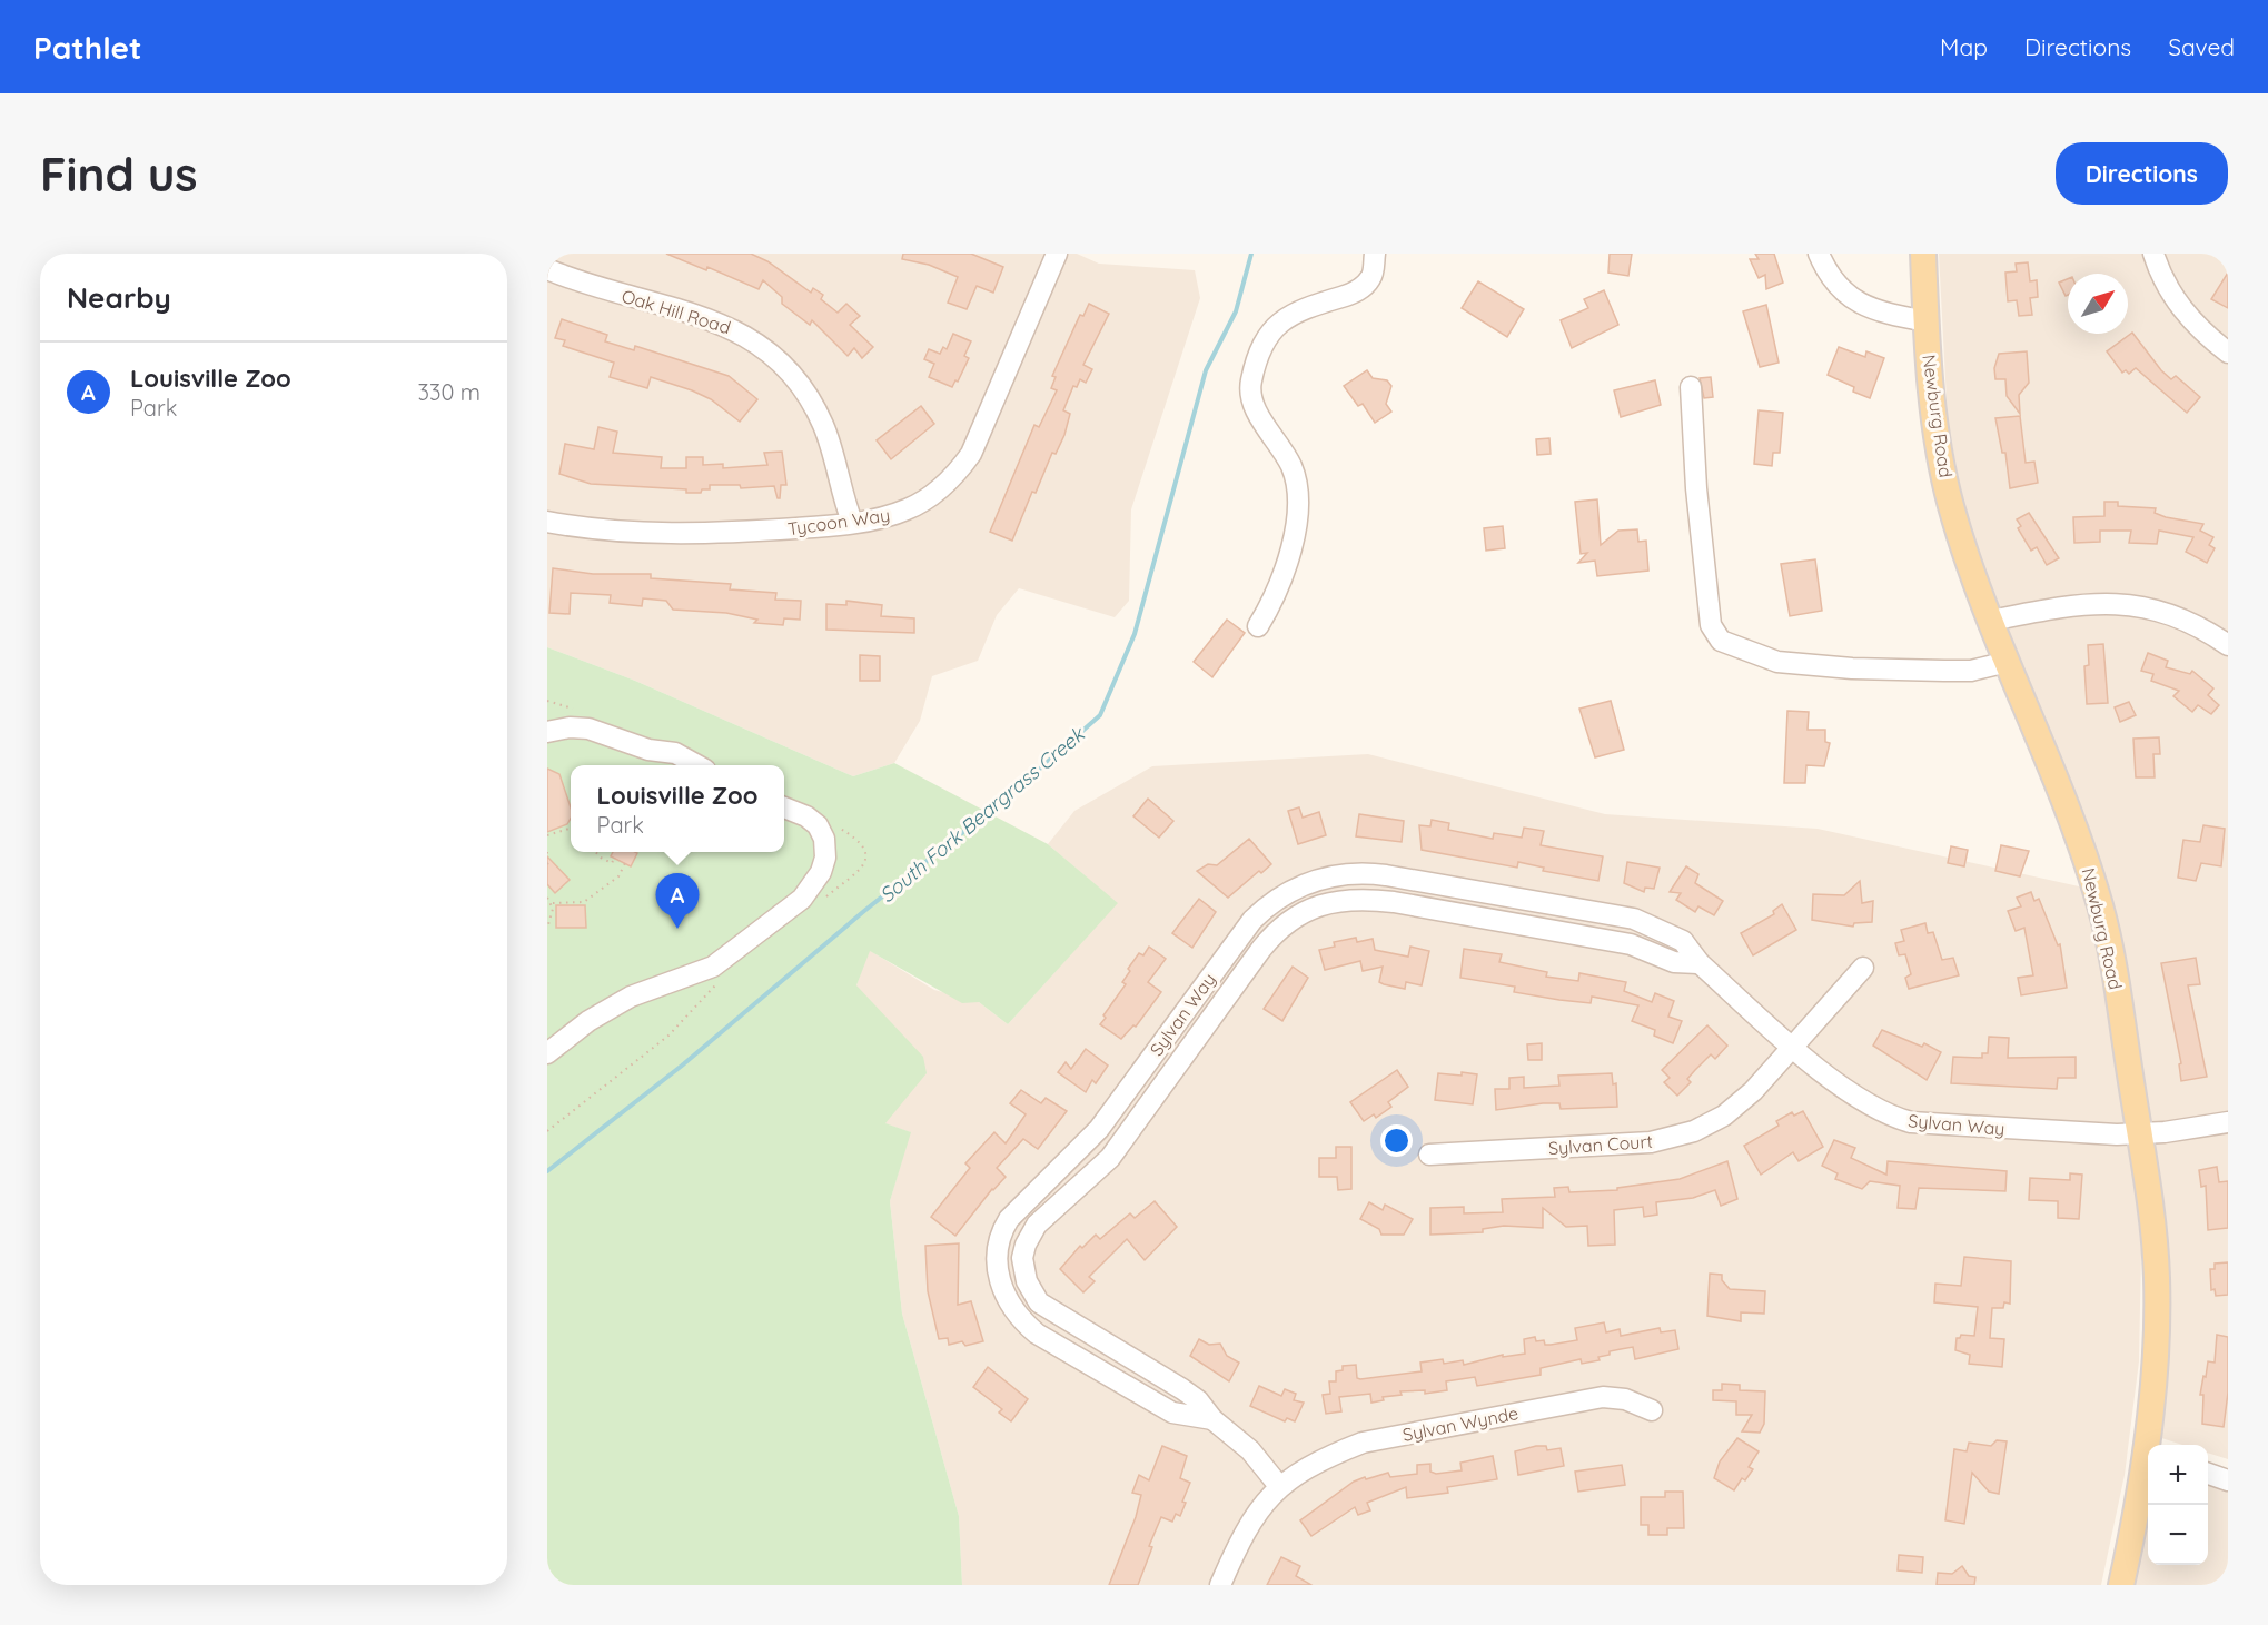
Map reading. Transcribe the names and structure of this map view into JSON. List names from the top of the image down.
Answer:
{
  "streets": {
    "main road": ["Newburg Road"],
    "street": [
      "Oak Hill Road",
      "Tycoon Way",
      "Sylvan Way",
      "Sylvan Court",
      "Sylvan Wynde"
    ]
  },
  "crossings": [
    ["Oak Hill Road", "Tycoon Way"],
    ["Newburg Road", "Sylvan Way"],
    ["Sylvan Way", "Sylvan Court"],
    ["Sylvan Way", "Sylvan Wynde"]
  ],
  "water": ["South Fork Beargrass Creek"],
  "north": "top right",
  "page": {
    "header": "Pathlet",
    "nav": ["Map", "Directions", "Saved"],
    "buttons": "Directions",
    "title": "Find us",
    "heading": "Nearby",
    "list": [
      {
        "mark": "A",
        "name": "Louisville Zoo",
        "note": "Park",
        "value": "330 m"
      }
    ],
    "popup": ["Louisville Zoo", "Park"],
    "pins": "A",
    "map_buttons": ["+", "−"]
  }
}
